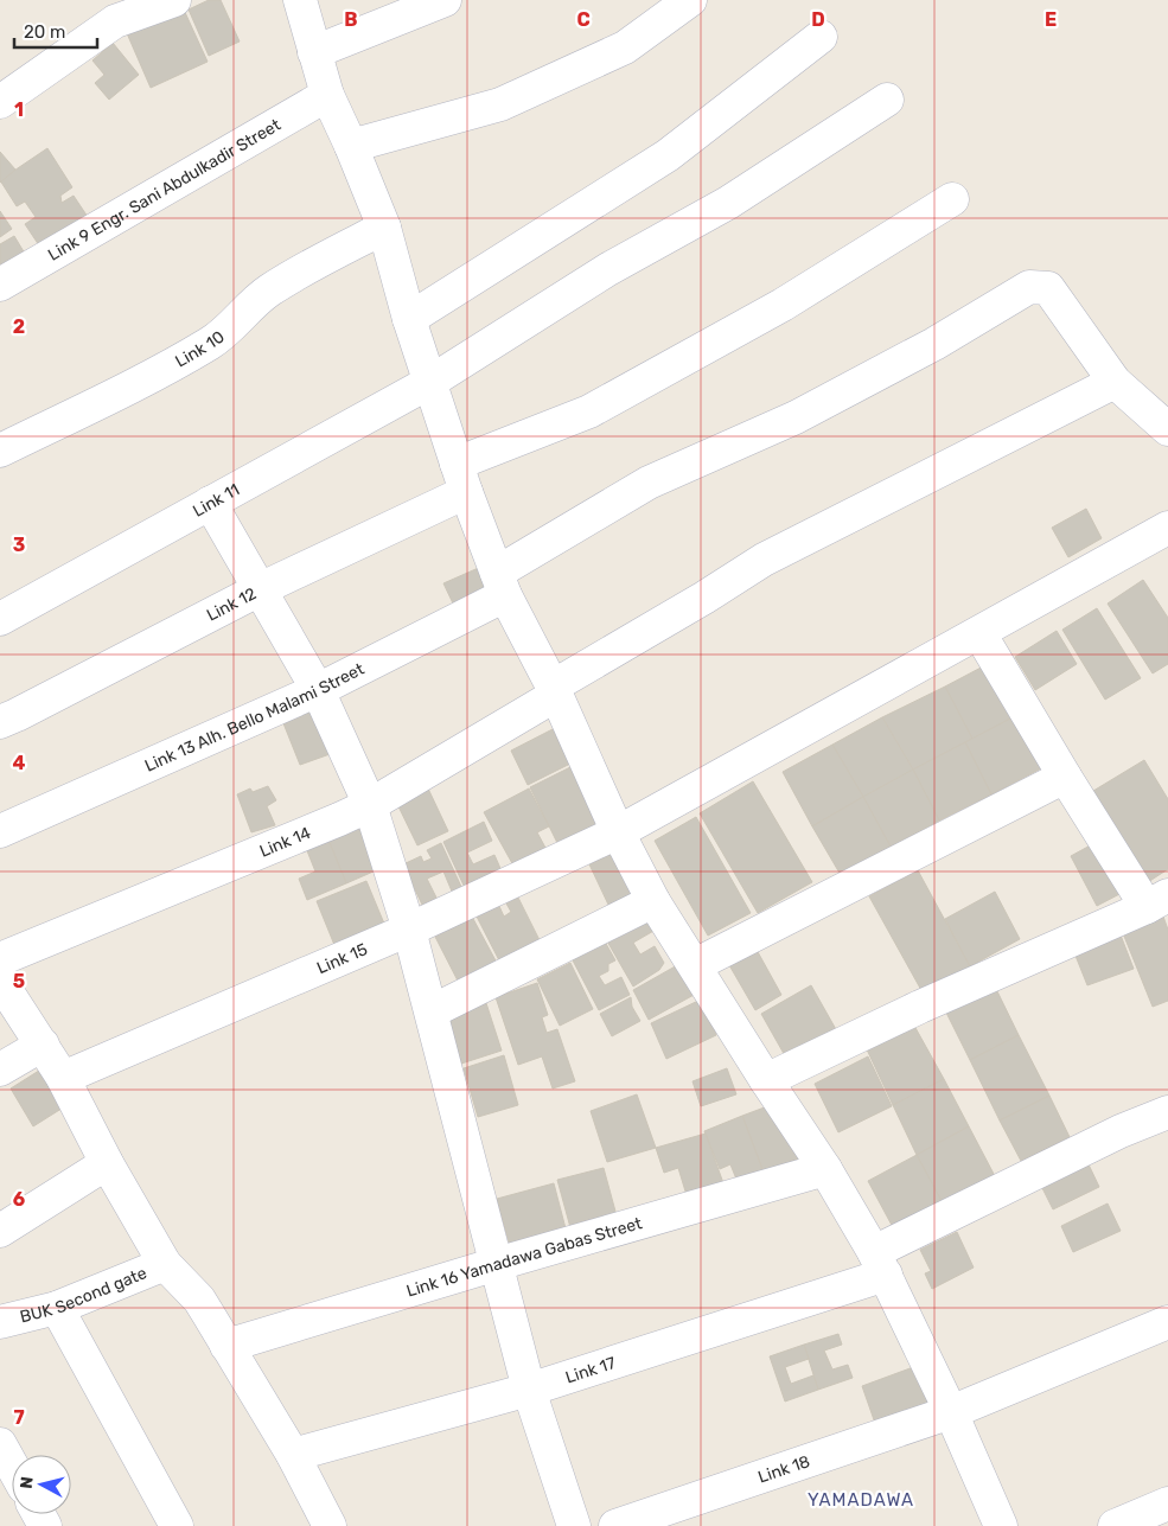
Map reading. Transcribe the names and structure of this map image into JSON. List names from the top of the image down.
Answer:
{
  "streets": {
    "street": [
      "Link 9 Engr. Sani Abdulkadir Street",
      "Link 10",
      "Link 11",
      "Link 12",
      "Link 13 Alh. Bello Malami Street",
      "Link 14",
      "Link 15",
      "Link 16 Yamadawa Gabas Street",
      "BUK Second gate",
      "Link 17",
      "Link 18"
    ]
  },
  "crossings": [
    ["Link 13 Alh. Bello Malami Street", "Link 14"]
  ],
  "districts": ["YAMADAWA"],
  "scale_bar": "20 m",
  "north": "left",
  "grid": {
    "columns": [
      "B",
      "C",
      "D",
      "E"
    ],
    "rows": [
      "1",
      "2",
      "3",
      "4",
      "5",
      "6",
      "7"
    ]
  }
}
